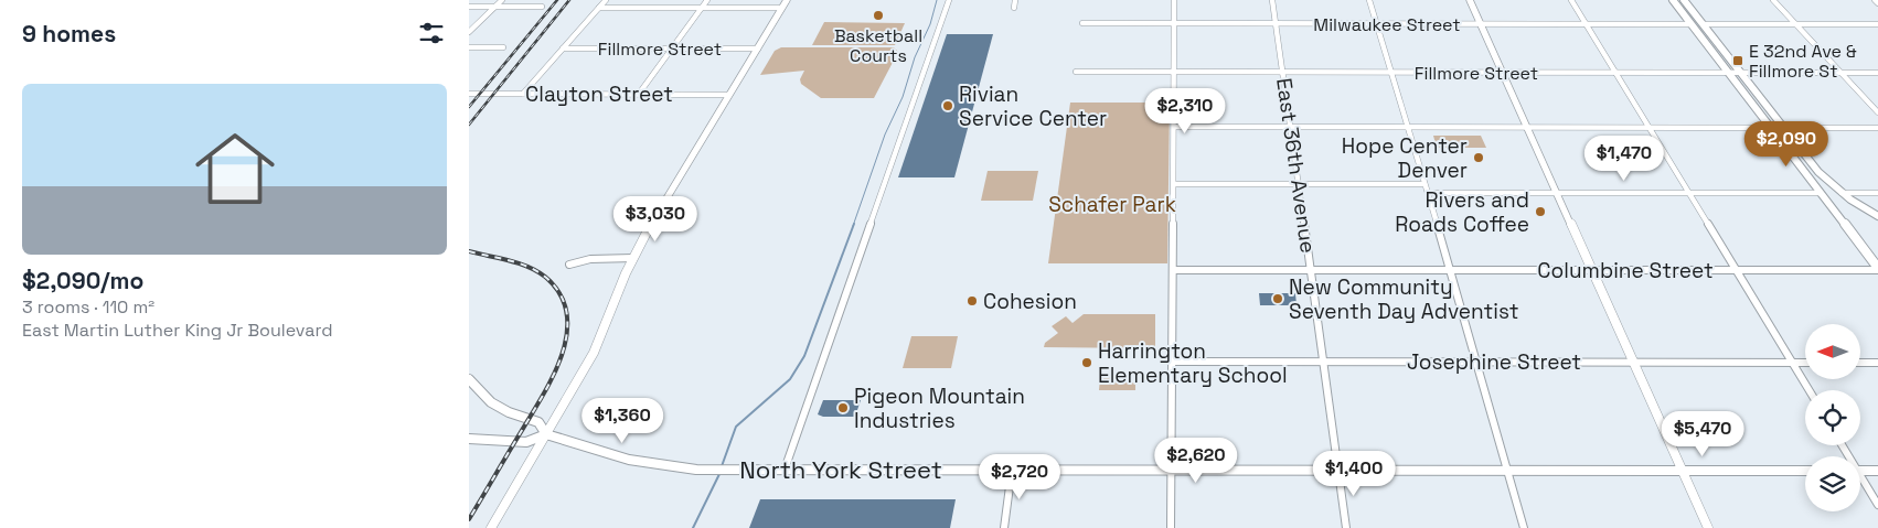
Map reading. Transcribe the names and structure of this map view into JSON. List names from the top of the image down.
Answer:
{
  "streets": {
    "main road": ["North York Street"],
    "street": [
      "Milwaukee Street",
      "Fillmore Street",
      "Clayton Street",
      "East 36th Avenue",
      "Columbine Street",
      "Josephine Street"
    ]
  },
  "crossings": [
    ["Milwaukee Street", "East 36th Avenue"],
    ["Fillmore Street", "East 36th Avenue"],
    ["East 36th Avenue", "Columbine Street"],
    ["East 36th Avenue", "Josephine Street"],
    ["East 36th Avenue", "North York Street"]
  ],
  "parks": ["Schafer Park"],
  "places": {
    "other": [
      "Basketball Courts",
      "Rivian Service Center",
      "Hope Center Denver",
      "Rivers and Roads Coffee",
      "New Community Seventh Day Adventist",
      "Cohesion",
      "Harrington Elementary School",
      "Pigeon Mountain Industries"
    ],
    "transit": ["E 32nd Ave & Fillmore St"]
  },
  "north": "left",
  "page": {
    "heading": "9 homes",
    "list": [
      {
        "name": "$2,090/mo",
        "note": "3 rooms · 110 m² · East Martin Luther King Jr Boulevard"
      }
    ],
    "price": [
      "$2,310",
      "$2,090",
      "$1,470",
      "$3,030",
      "$1,360",
      "$5,470",
      "$2,620",
      "$1,400",
      "$2,720"
    ]
  }
}
